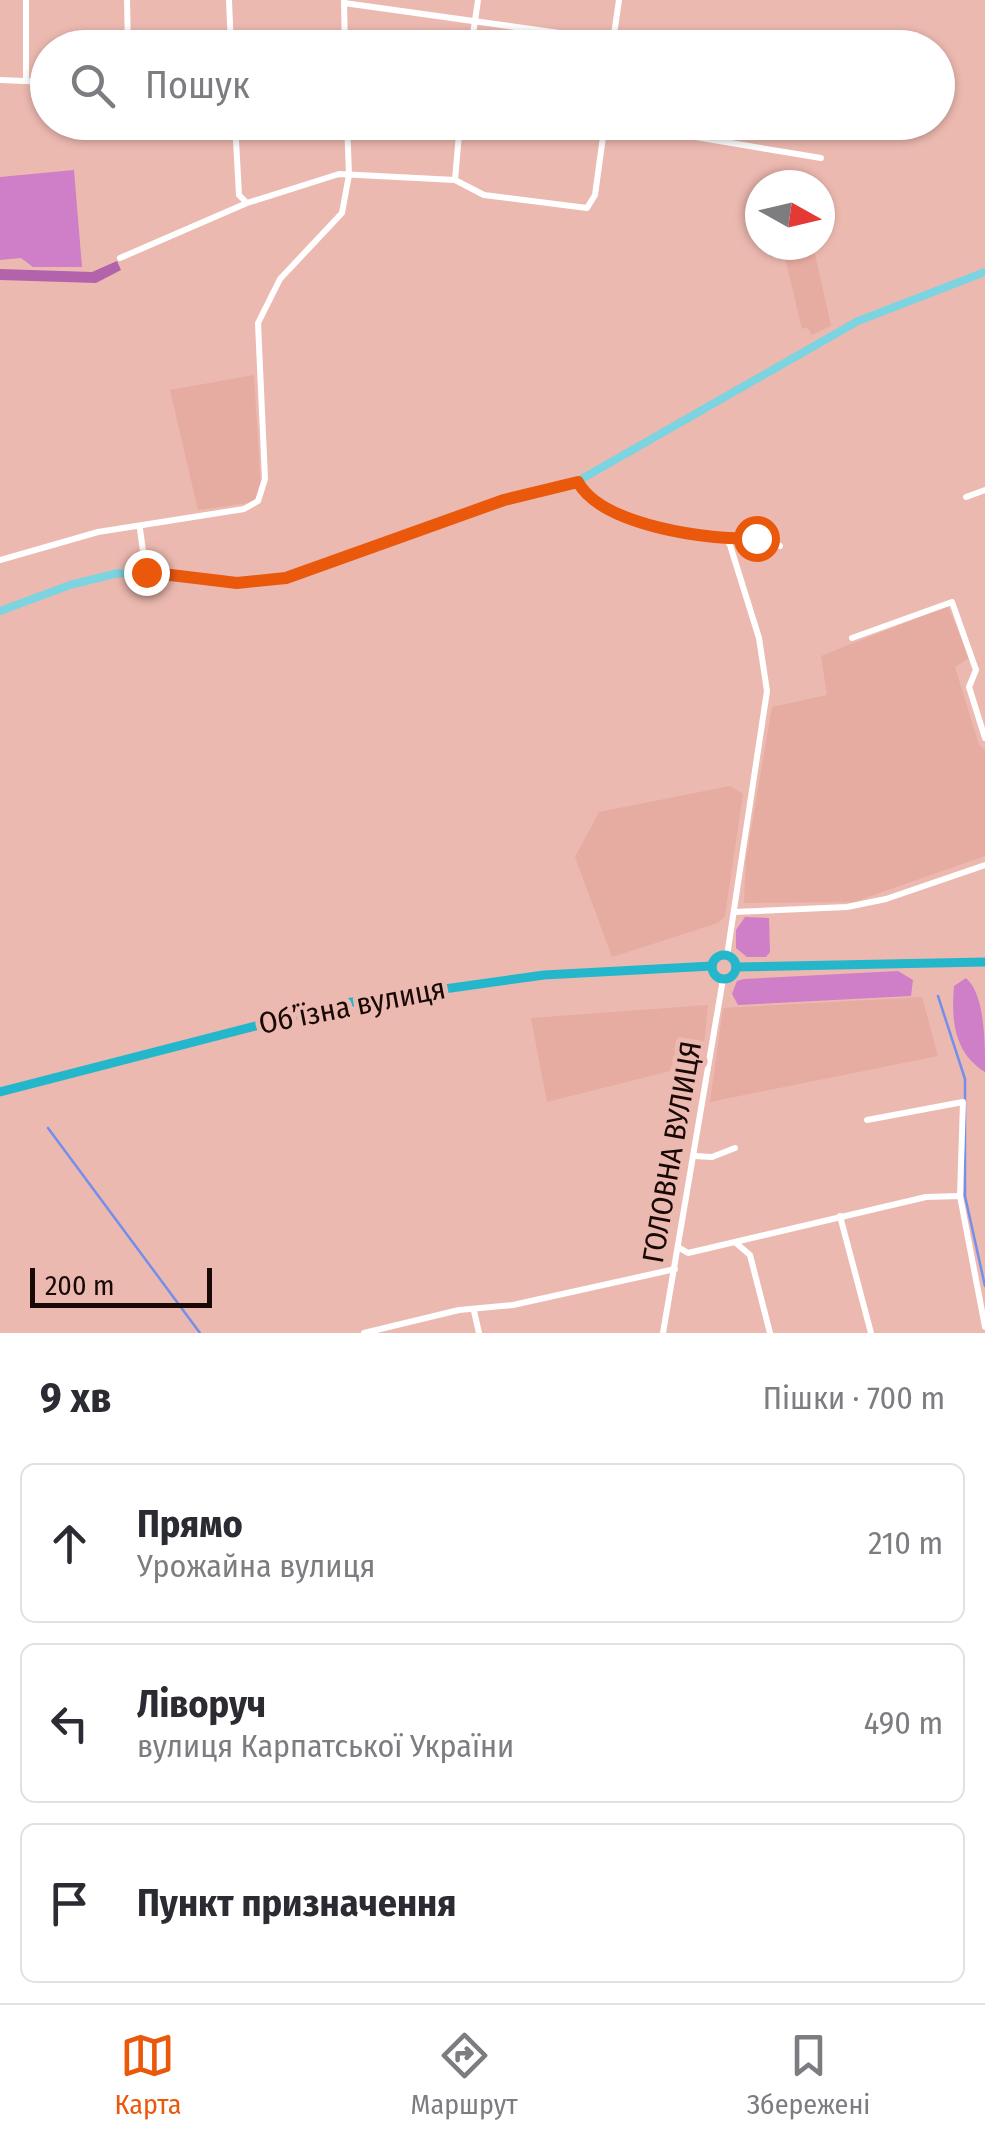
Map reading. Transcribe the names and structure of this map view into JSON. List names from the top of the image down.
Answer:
{
  "streets": {
    "highway": ["Обʼїзна вулиця"],
    "street": ["ГОЛОВНА ВУЛИЦЯ"]
  },
  "crossings": [
    ["Обʼїзна вулиця", "ГОЛОВНА ВУЛИЦЯ"]
  ],
  "scale_bar": "200 m",
  "north": "right",
  "page": {
    "search": "Пошук",
    "scale": "200 m",
    "heading": ["9 хв", "Пішки · 700 m"],
    "list": [
      ["Прямо", "Урожайна вулиця", "210 m"],
      ["Ліворуч", "вулиця Карпатської України", "490 m"],
      "Пункт призначення"
    ],
    "nav": ["Карта", "Маршрут", "Збережені"]
  }
}
